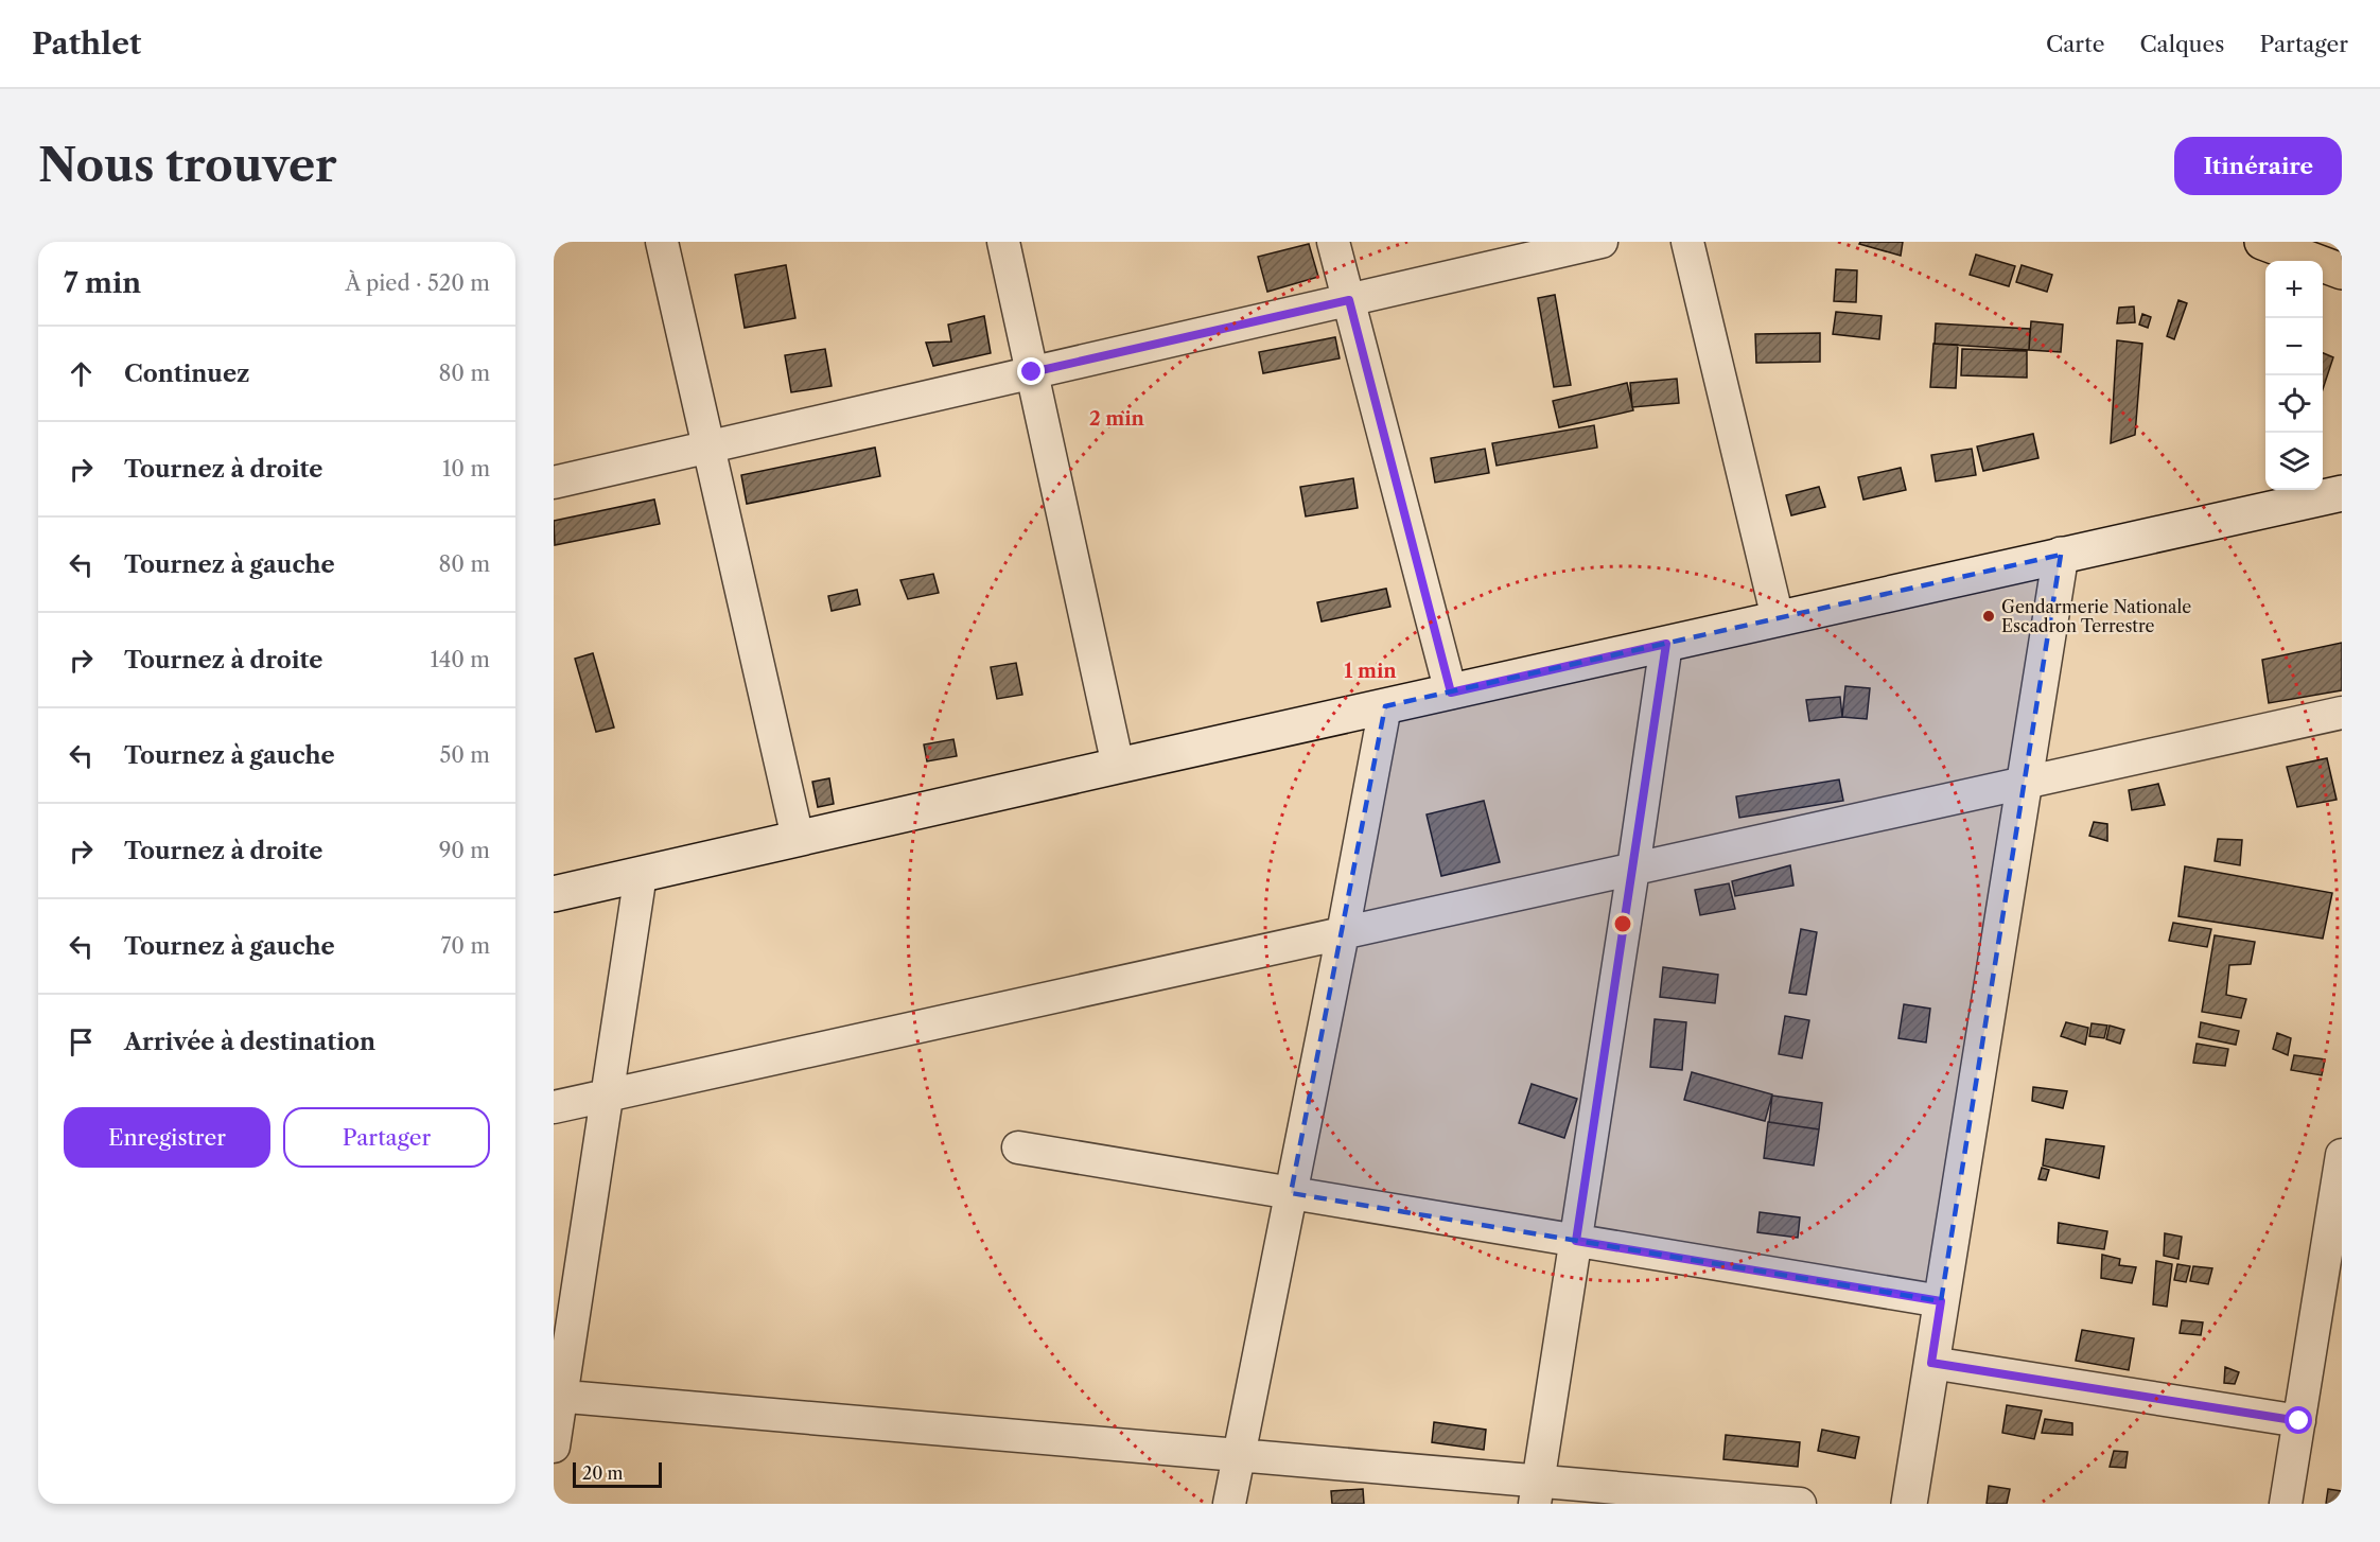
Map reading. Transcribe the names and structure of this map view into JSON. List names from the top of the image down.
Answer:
{
  "places": ["Gendarmerie Nationale Escadron Terrestre"],
  "scale_bar": "20 m",
  "page": {
    "header": "Pathlet",
    "nav": ["Carte", "Calques", "Partager"],
    "buttons": [
      "Itinéraire",
      ["Enregistrer", "Partager"]
    ],
    "title": "Nous trouver",
    "heading": ["7 min", "À pied · 520 m"],
    "map_buttons": ["+", "−"],
    "list": [
      ["Continuez", "80 m"],
      ["Tournez à droite", "10 m"],
      ["Tournez à gauche", "80 m"],
      ["Tournez à droite", "140 m"],
      ["Tournez à gauche", "50 m"],
      ["Tournez à droite", "90 m"],
      ["Tournez à gauche", "70 m"],
      "Arrivée à destination"
    ],
    "scale": "20 m"
  },
  "rings": ["2 min", "1 min"]
}
